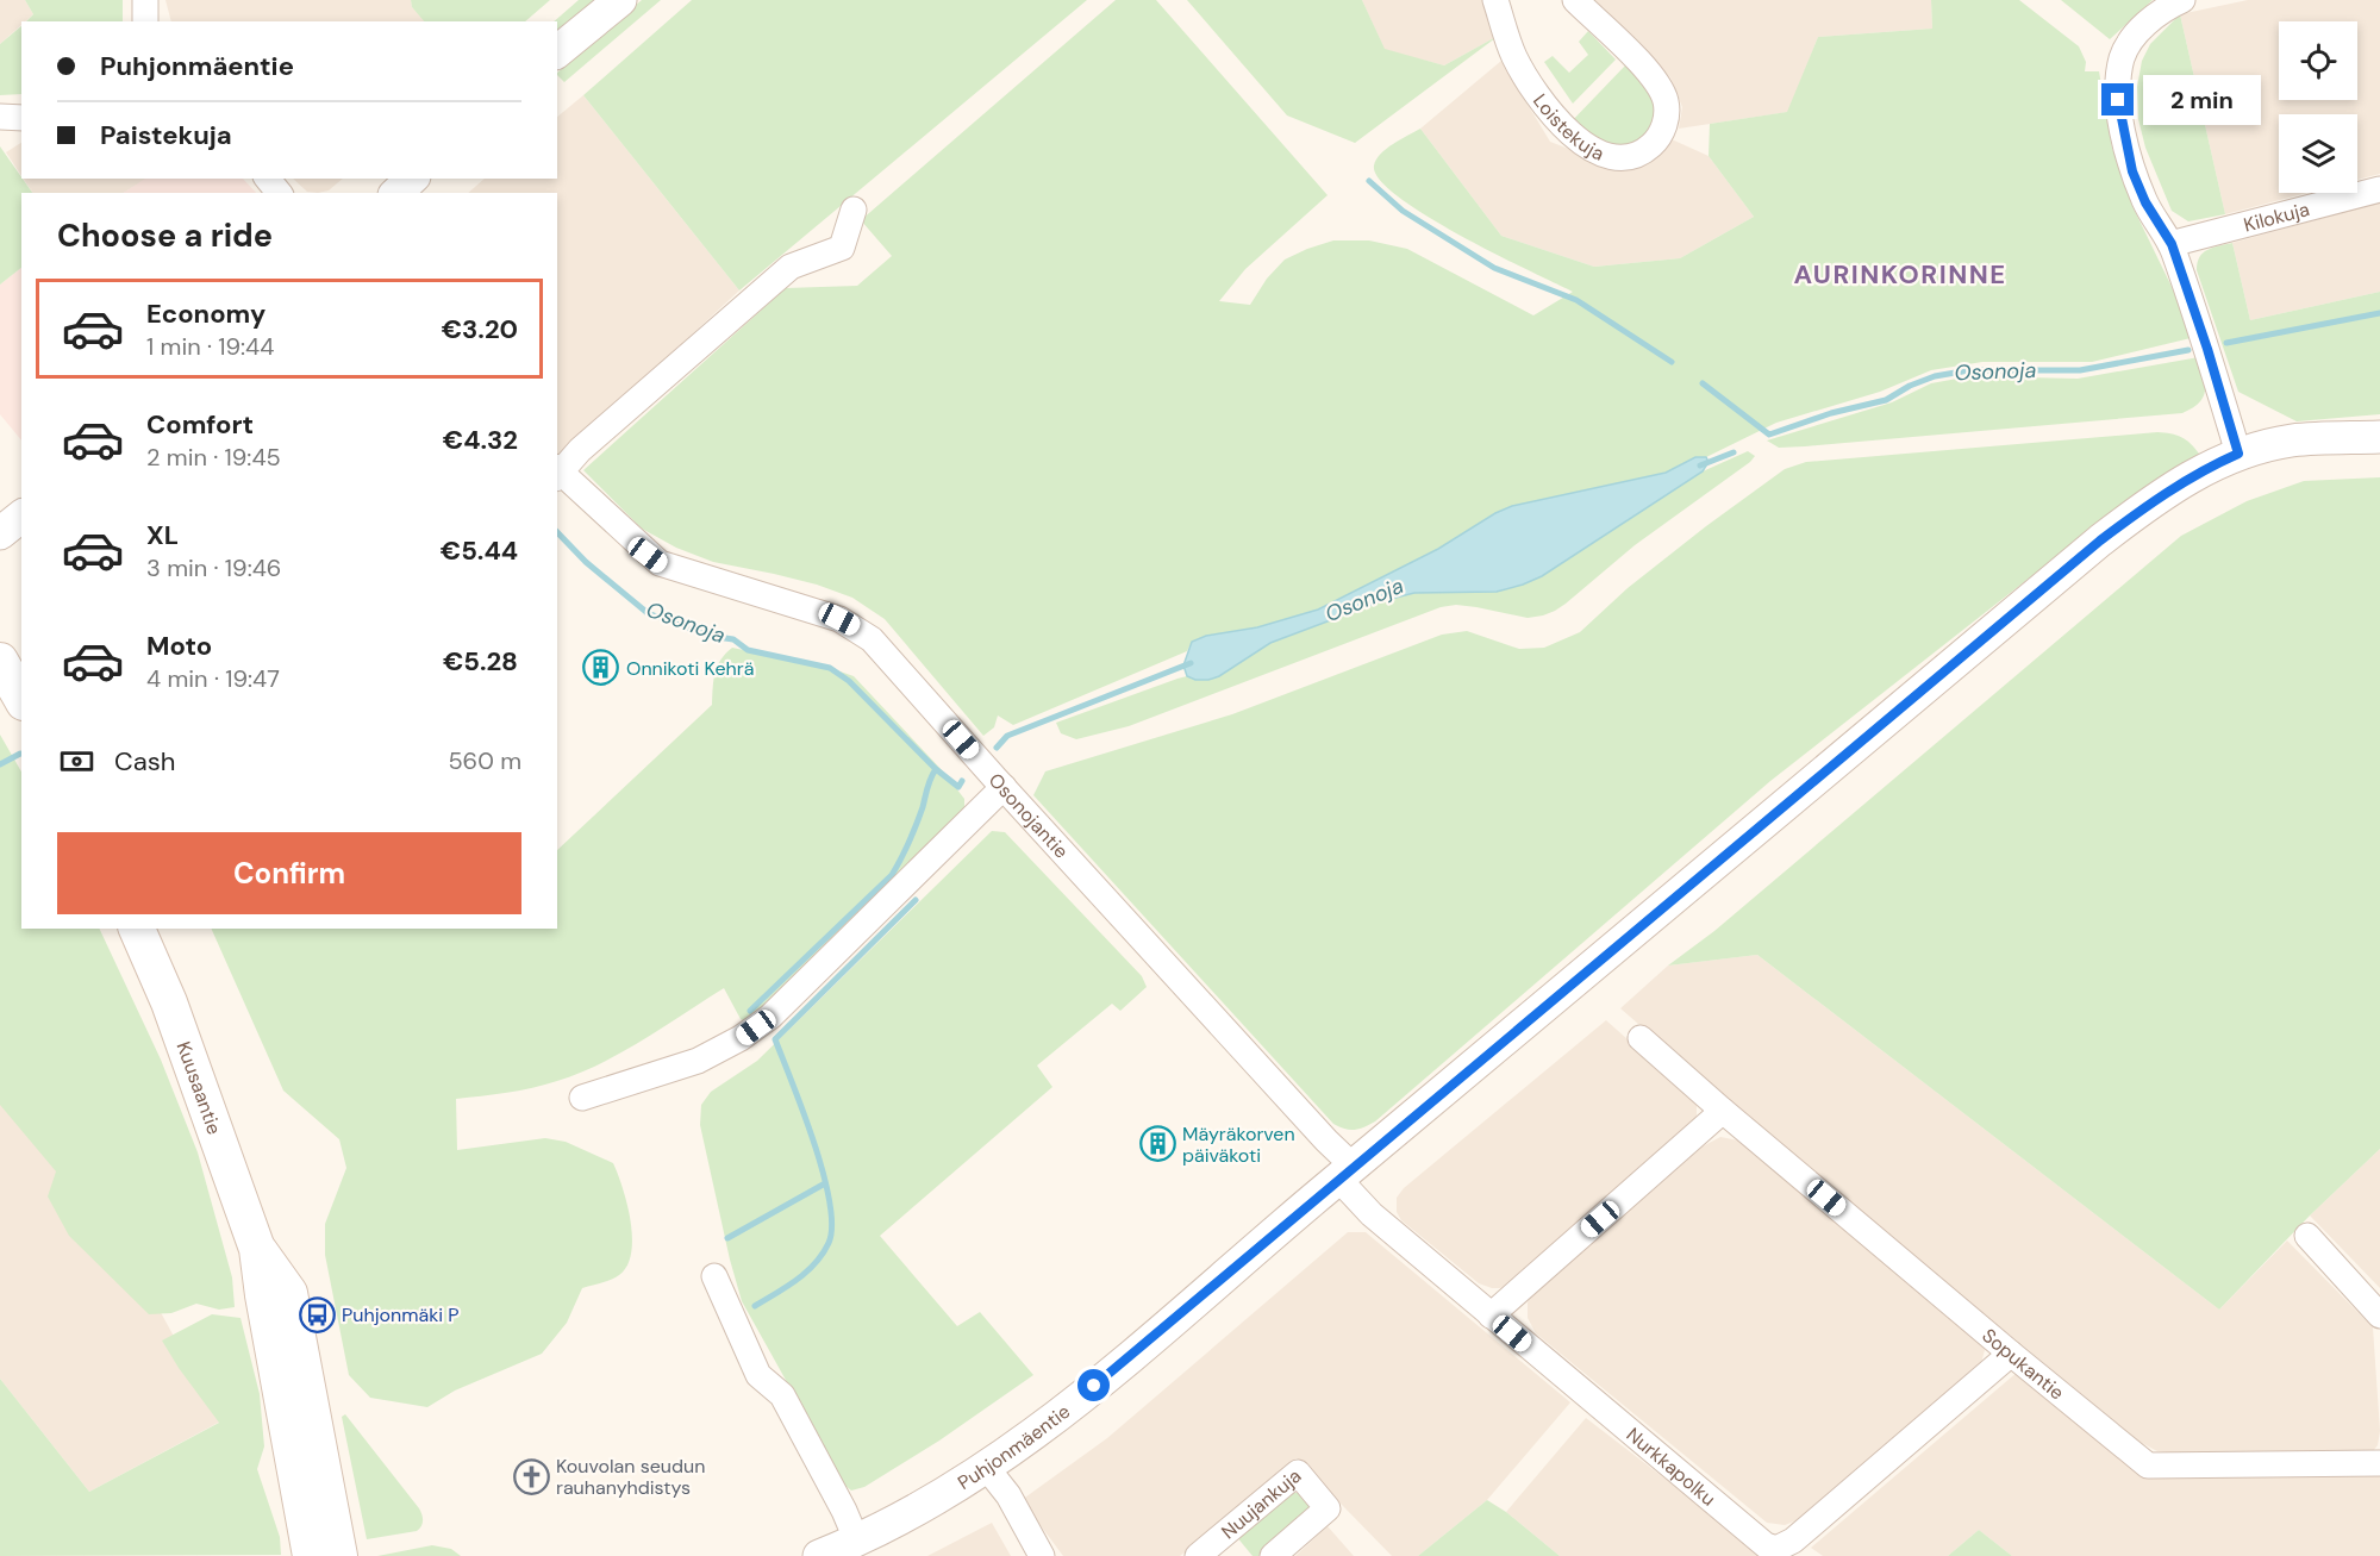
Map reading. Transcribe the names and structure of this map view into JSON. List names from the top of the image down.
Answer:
{
  "streets": {
    "main road": ["Kuusaantie"],
    "street": [
      "Loistekuja",
      "Kilokuja",
      "Osonojantie",
      "Sopukantie",
      "Puhjonmäentie",
      "Nurkkapolku",
      "Nuujankuja"
    ]
  },
  "crossings": [
    ["Osonojantie", "Puhjonmäentie"],
    ["Osonojantie", "Nurkkapolku"],
    ["Sopukantie", "Nurkkapolku"],
    ["Puhjonmäentie", "Nurkkapolku"]
  ],
  "districts": ["AURINKORINNE"],
  "water": ["Osonoja"],
  "places": {
    "building": ["Onnikoti Kehrä", "Mäyräkorven päiväkoti"],
    "bus stop": ["Puhjonmäki P"],
    "church": ["Kouvolan seudun rauhanyhdistys"]
  },
  "page": {
    "banner": ["Puhjonmäentie", "Paistekuja"],
    "bubble": "2 min",
    "heading": "Choose a ride",
    "list": [
      {
        "name": "Economy",
        "note": "1 min · 19:44",
        "value": "€3.20"
      },
      {
        "name": "Comfort",
        "note": "2 min · 19:45",
        "value": "€4.32"
      },
      {
        "name": "XL",
        "note": "3 min · 19:46",
        "value": "€5.44"
      },
      {
        "name": "Moto",
        "note": "4 min · 19:47",
        "value": "€5.28"
      }
    ],
    "pay": ["Cash", "560 m"],
    "buttons": "Confirm"
  }
}
